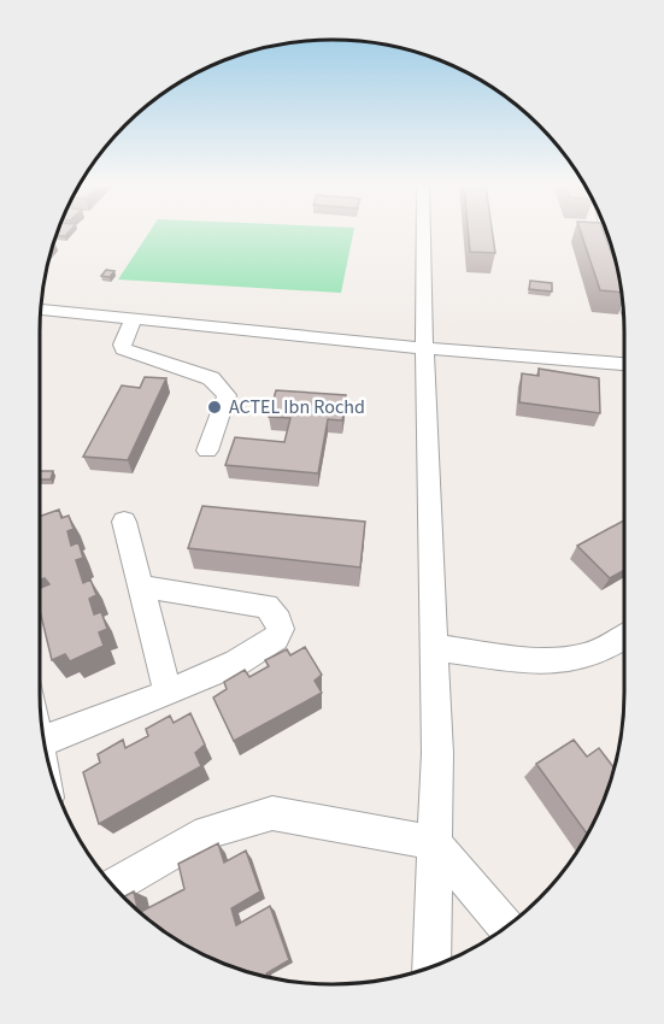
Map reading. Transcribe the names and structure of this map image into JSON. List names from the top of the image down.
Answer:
{
  "places": ["ACTEL Ibn Rochd"]
}
